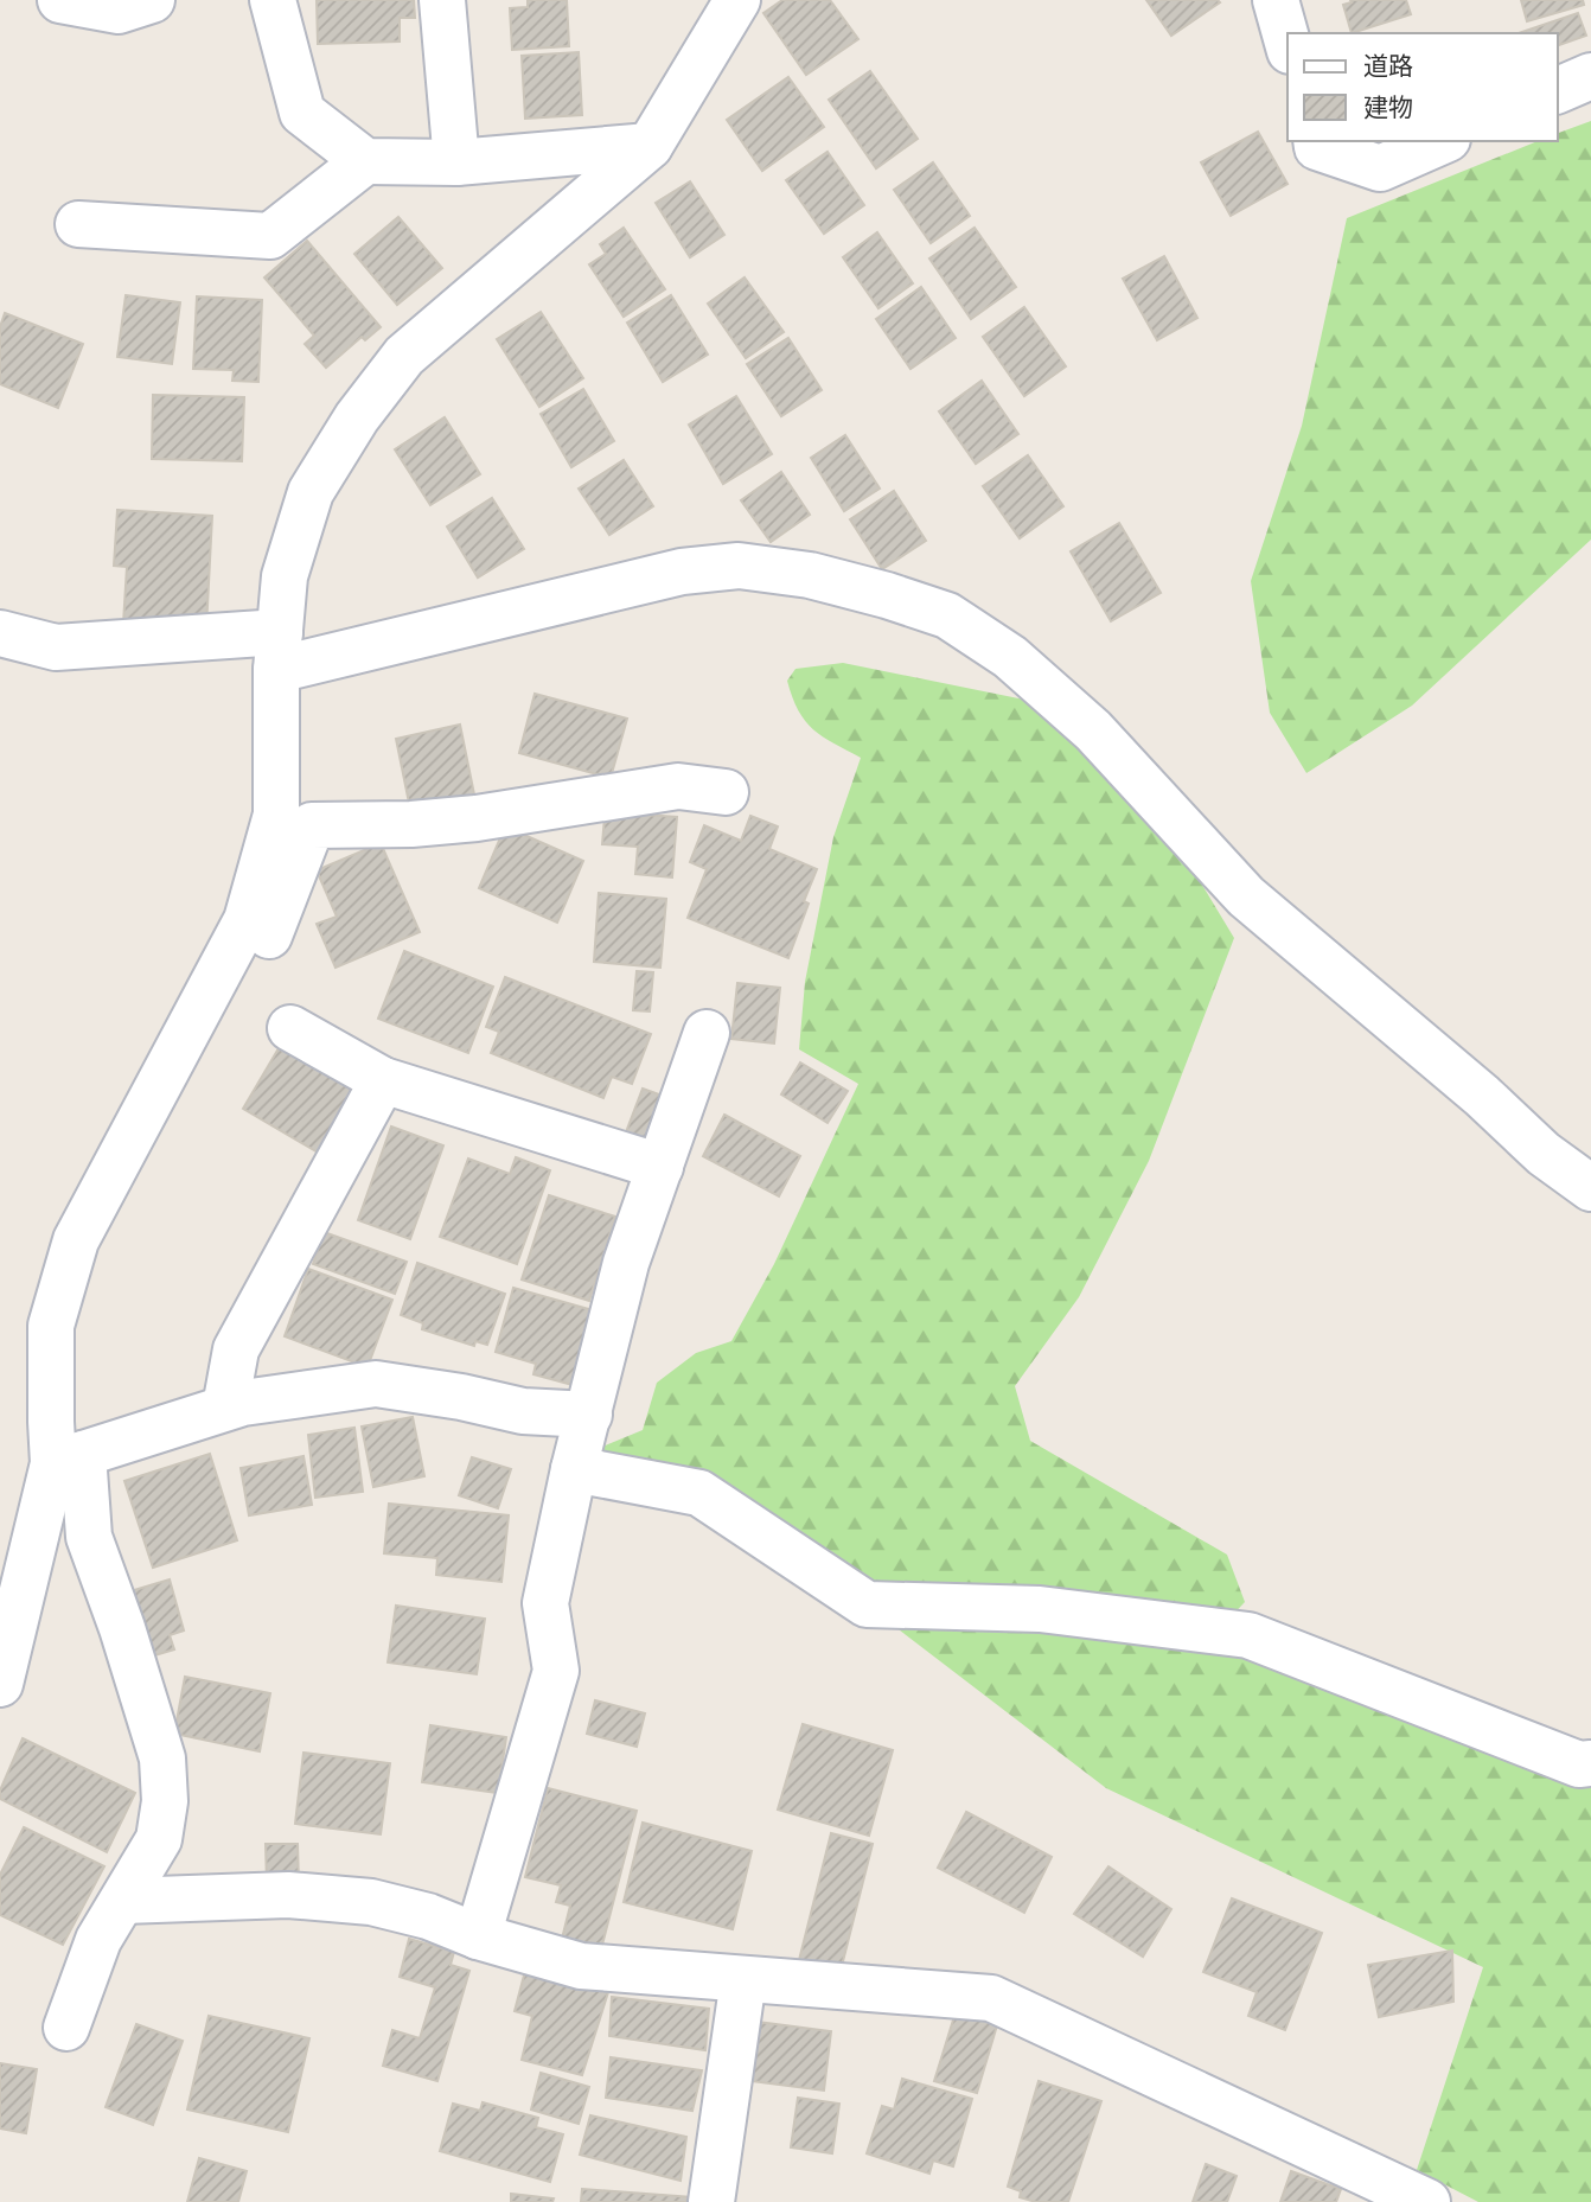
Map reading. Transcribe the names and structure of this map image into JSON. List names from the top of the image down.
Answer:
{
  "legend": ["道路", "建物"]
}
